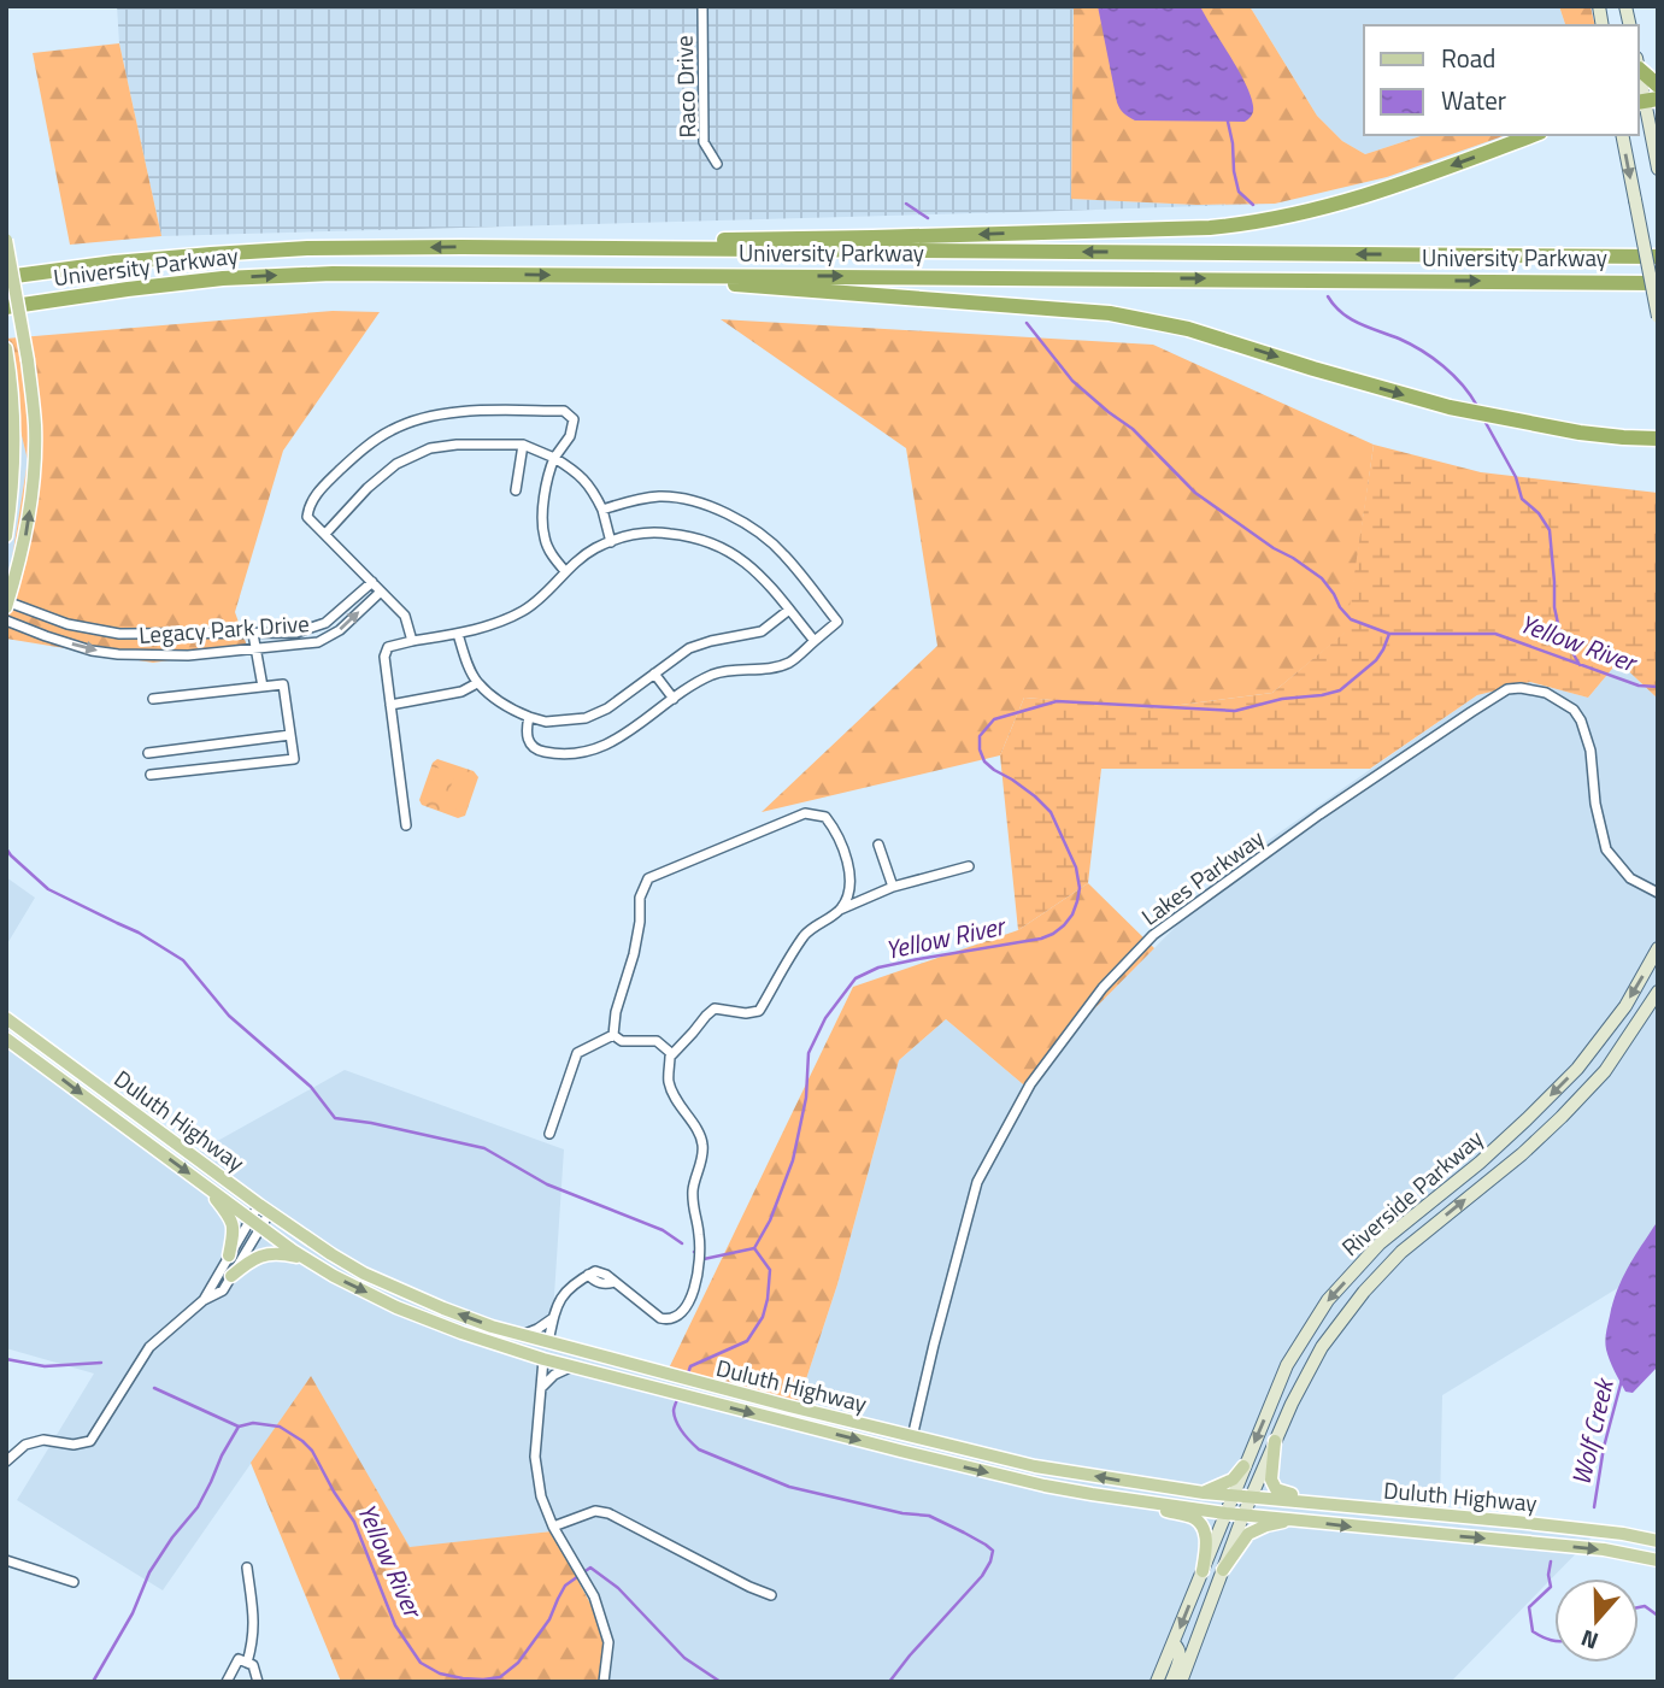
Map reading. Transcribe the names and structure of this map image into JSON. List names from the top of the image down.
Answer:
{
  "streets": {
    "highway": ["University Parkway"],
    "main road": ["Duluth Highway", "Riverside Parkway"],
    "street": ["Raco Drive", "Legacy Park Drive", "Lakes Parkway"]
  },
  "crossings": [
    ["Lakes Parkway", "Duluth Highway"],
    ["Duluth Highway", "Riverside Parkway"]
  ],
  "water": ["Yellow River", "Wolf Creek"],
  "legend": ["Road", "Water"],
  "north": "bottom"
}
